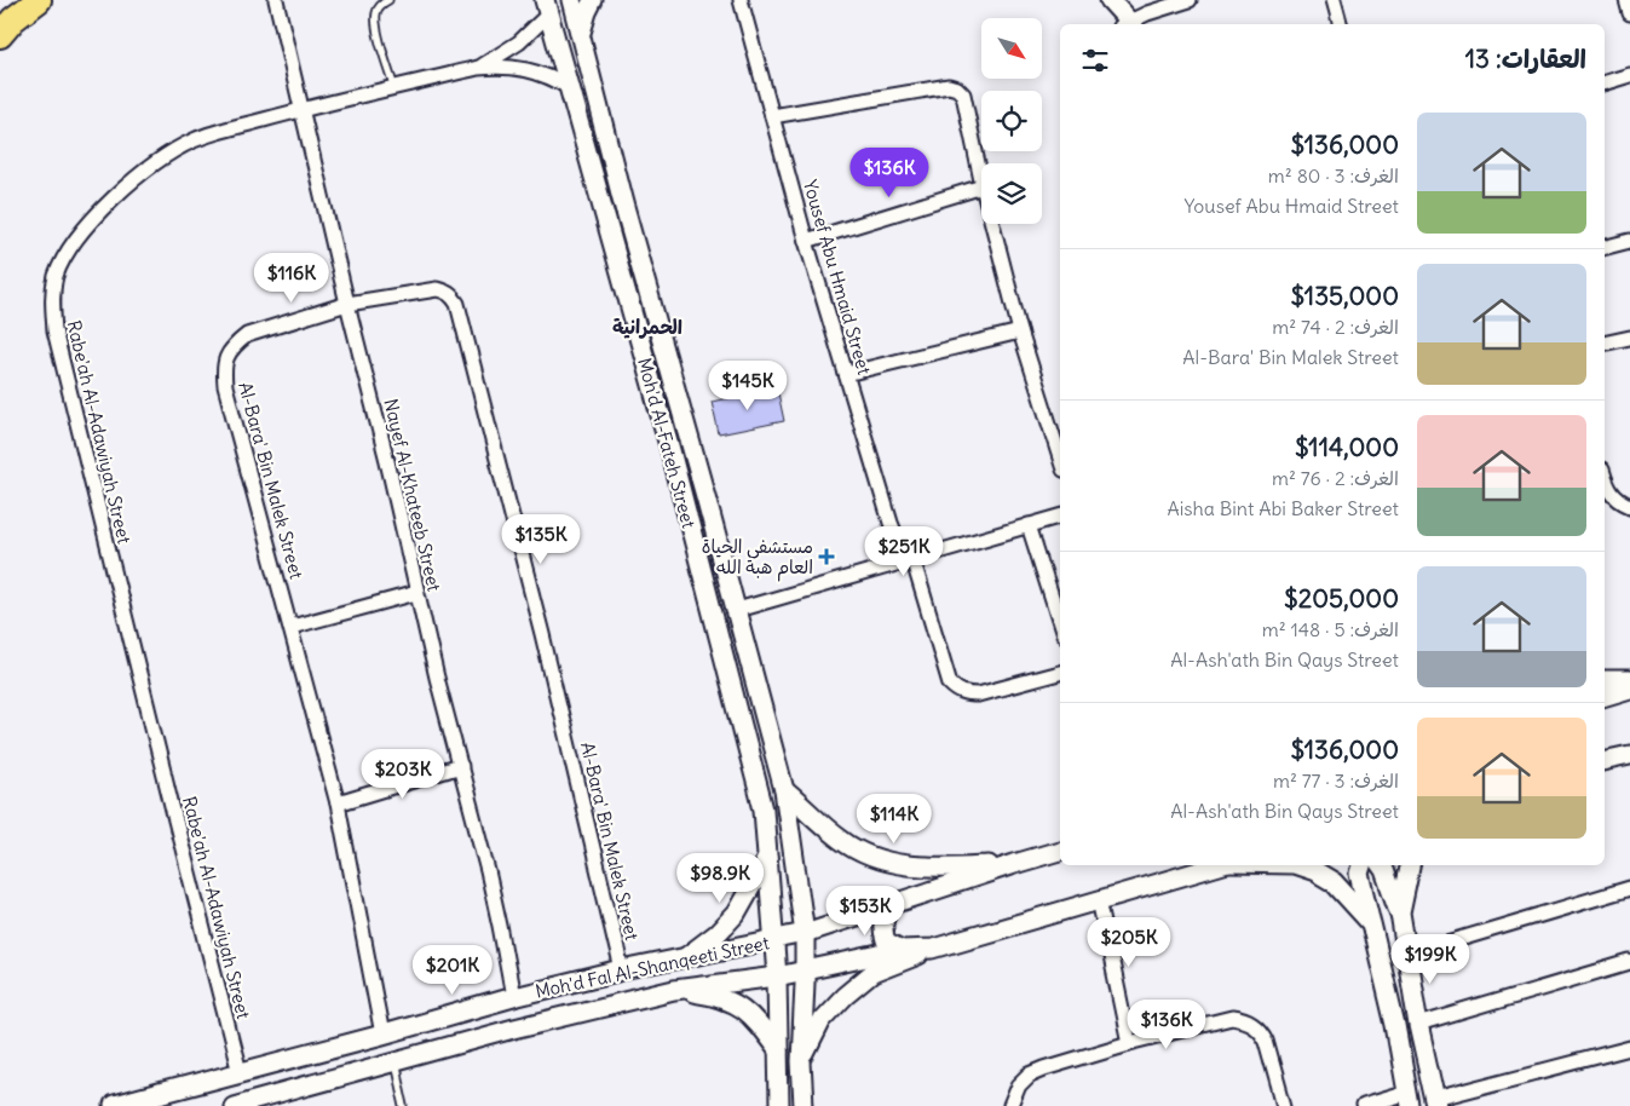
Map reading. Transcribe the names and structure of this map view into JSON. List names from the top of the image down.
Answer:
{
  "streets": {
    "main road": ["Moh'd Al-Fateh Street", "Moh'd Fal Al-Shanqeeti Street"],
    "street": [
      "Yousef Abu Hmaid Street",
      "Rabe'ah Al-Adawiyah Street",
      "Al-Bara' Bin Malek Street",
      "Nayef Al-Khateeb Street"
    ]
  },
  "crossings": [
    ["Rabe'ah Al-Adawiyah Street", "Moh'd Al-Fateh Street"],
    ["Rabe'ah Al-Adawiyah Street", "Nayef Al-Khateeb Street"],
    ["Rabe'ah Al-Adawiyah Street", "Moh'd Fal Al-Shanqeeti Street"],
    ["Moh'd Al-Fateh Street", "Moh'd Fal Al-Shanqeeti Street"],
    ["Al-Bara' Bin Malek Street", "Nayef Al-Khateeb Street"],
    ["Al-Bara' Bin Malek Street", "Moh'd Fal Al-Shanqeeti Street"],
    ["Nayef Al-Khateeb Street", "Moh'd Fal Al-Shanqeeti Street"]
  ],
  "districts": ["الحمرانية"],
  "places": {
    "health": ["مستشفى الحياة العام هبة الله"]
  },
  "north": "bottom right",
  "page": {
    "heading": "العقارات: 13",
    "list": [
      {
        "name": "$136,000",
        "note": "الغرف: 3 · 80 m² · Yousef Abu Hmaid Street"
      },
      {
        "name": "$135,000",
        "note": "الغرف: 2 · 74 m² · Al-Bara' Bin Malek Street"
      },
      {
        "name": "$114,000",
        "note": "الغرف: 2 · 76 m² · Aisha Bint Abi Baker Street"
      },
      {
        "name": "$205,000",
        "note": "الغرف: 5 · 148 m² · Al-Ash'ath Bin Qays Street"
      },
      {
        "name": "$136,000",
        "note": "الغرف: 3 · 77 m² · Al-Ash'ath Bin Qays Street"
      }
    ],
    "price": [
      "$136K",
      "$116K",
      "$145K",
      "$135K",
      "$251K",
      "$203K",
      "$114K",
      "$98.9K",
      "$153K",
      "$205K",
      "$199K",
      "$201K",
      "$136K"
    ]
  }
}
